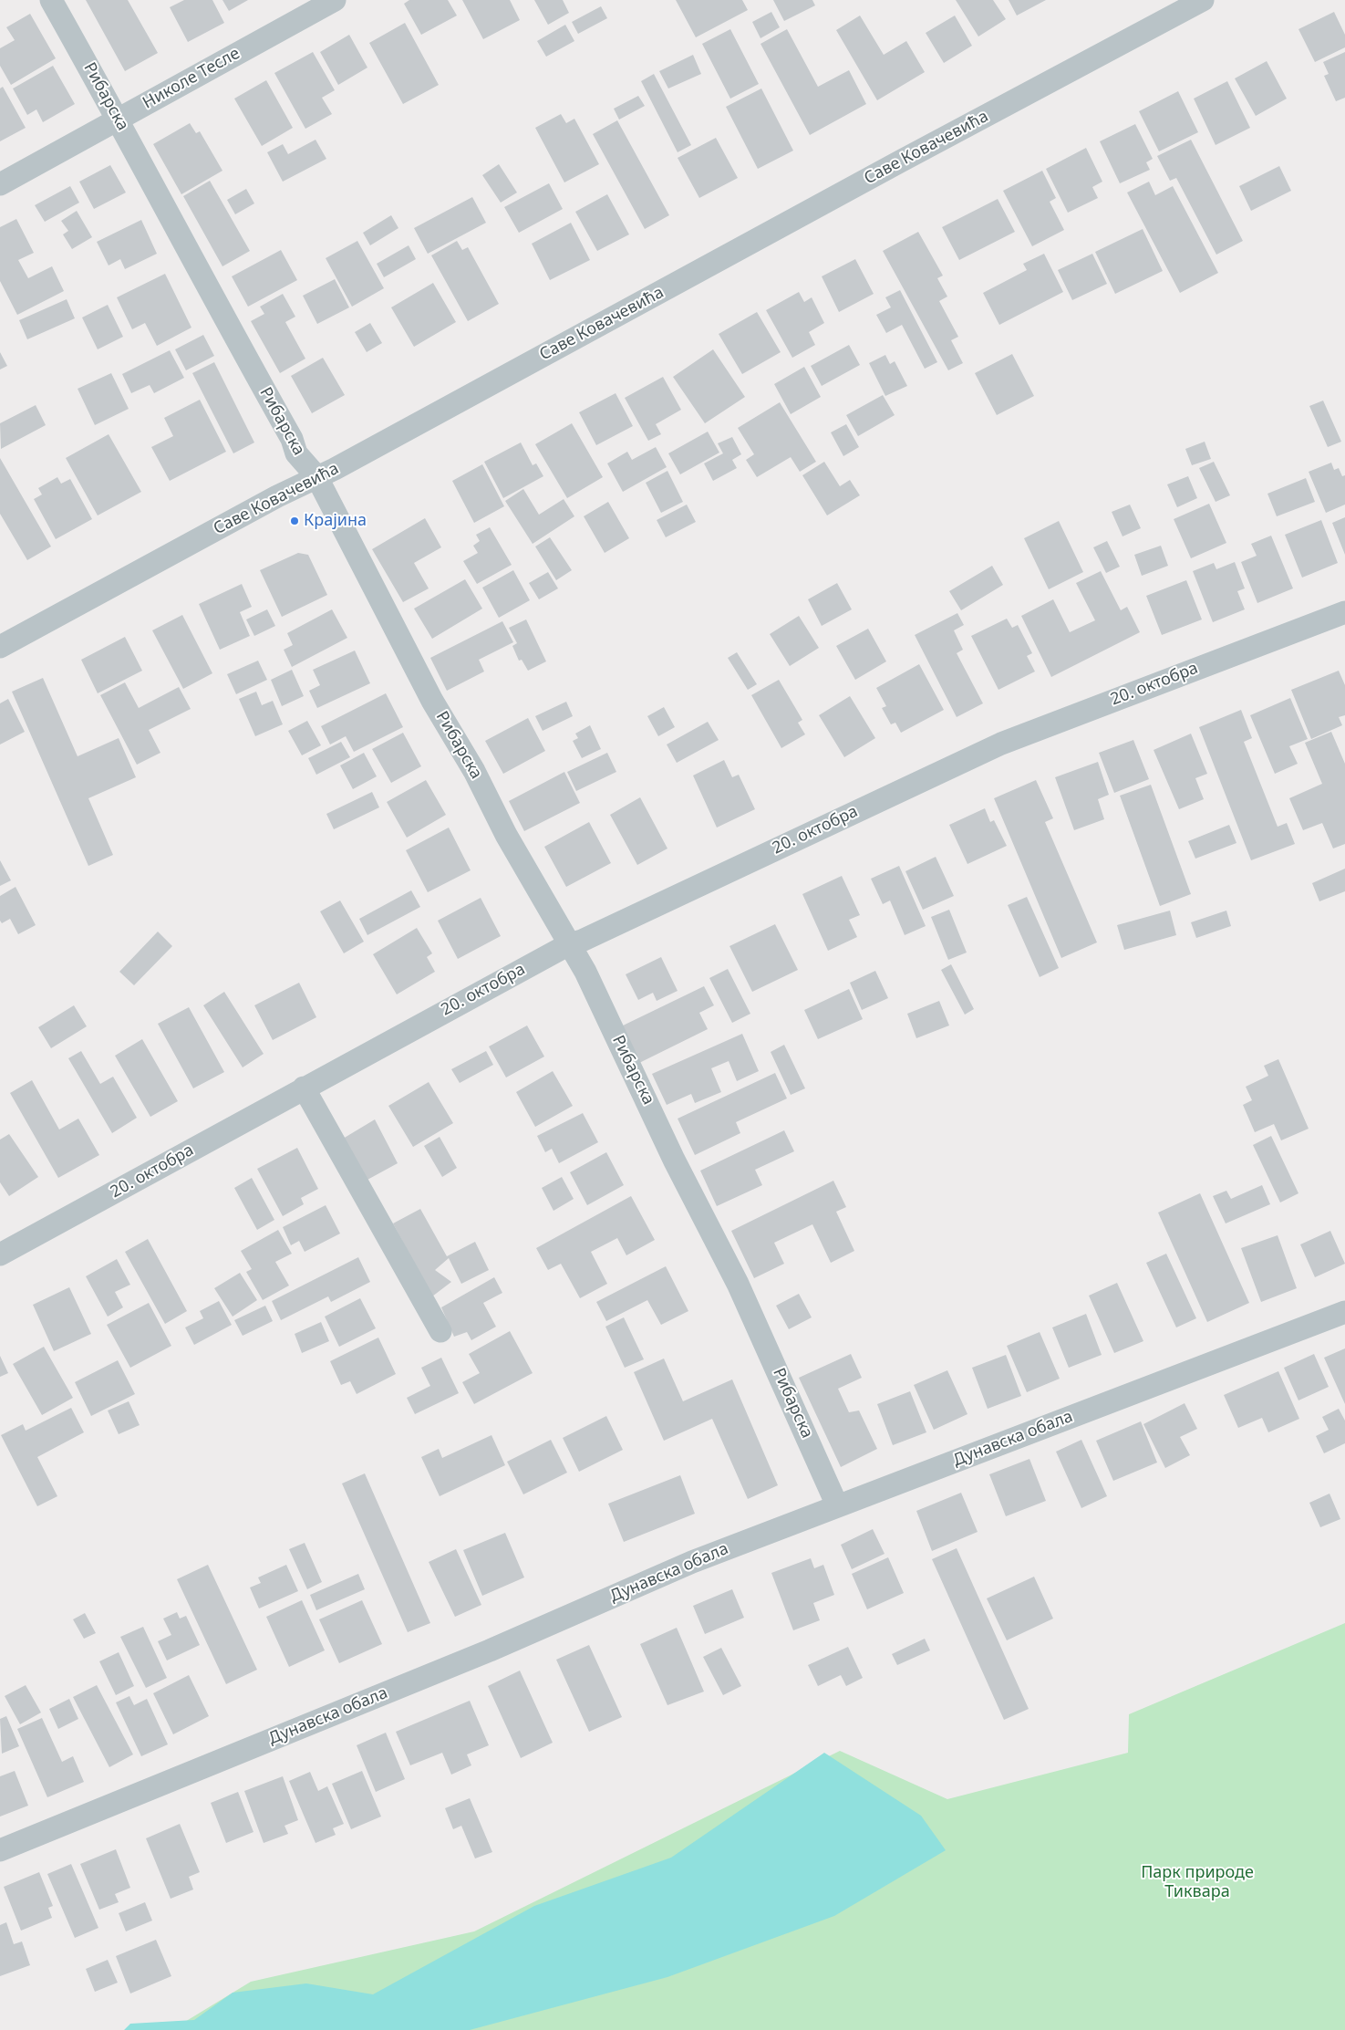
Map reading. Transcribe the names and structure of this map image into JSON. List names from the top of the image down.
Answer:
{
  "streets": {
    "street": [
      "Николе Тесле",
      "Рибарска",
      "Саве Ковачевића",
      "20. октобра",
      "Дунавска обала"
    ]
  },
  "crossings": [
    ["Николе Тесле", "Рибарска"],
    ["Рибарска", "Саве Ковачевића"],
    ["Рибарска", "20. октобра"],
    ["Рибарска", "Дунавска обала"]
  ],
  "parks": ["Парк природе Тиквара"],
  "places": ["Крајина"]
}
